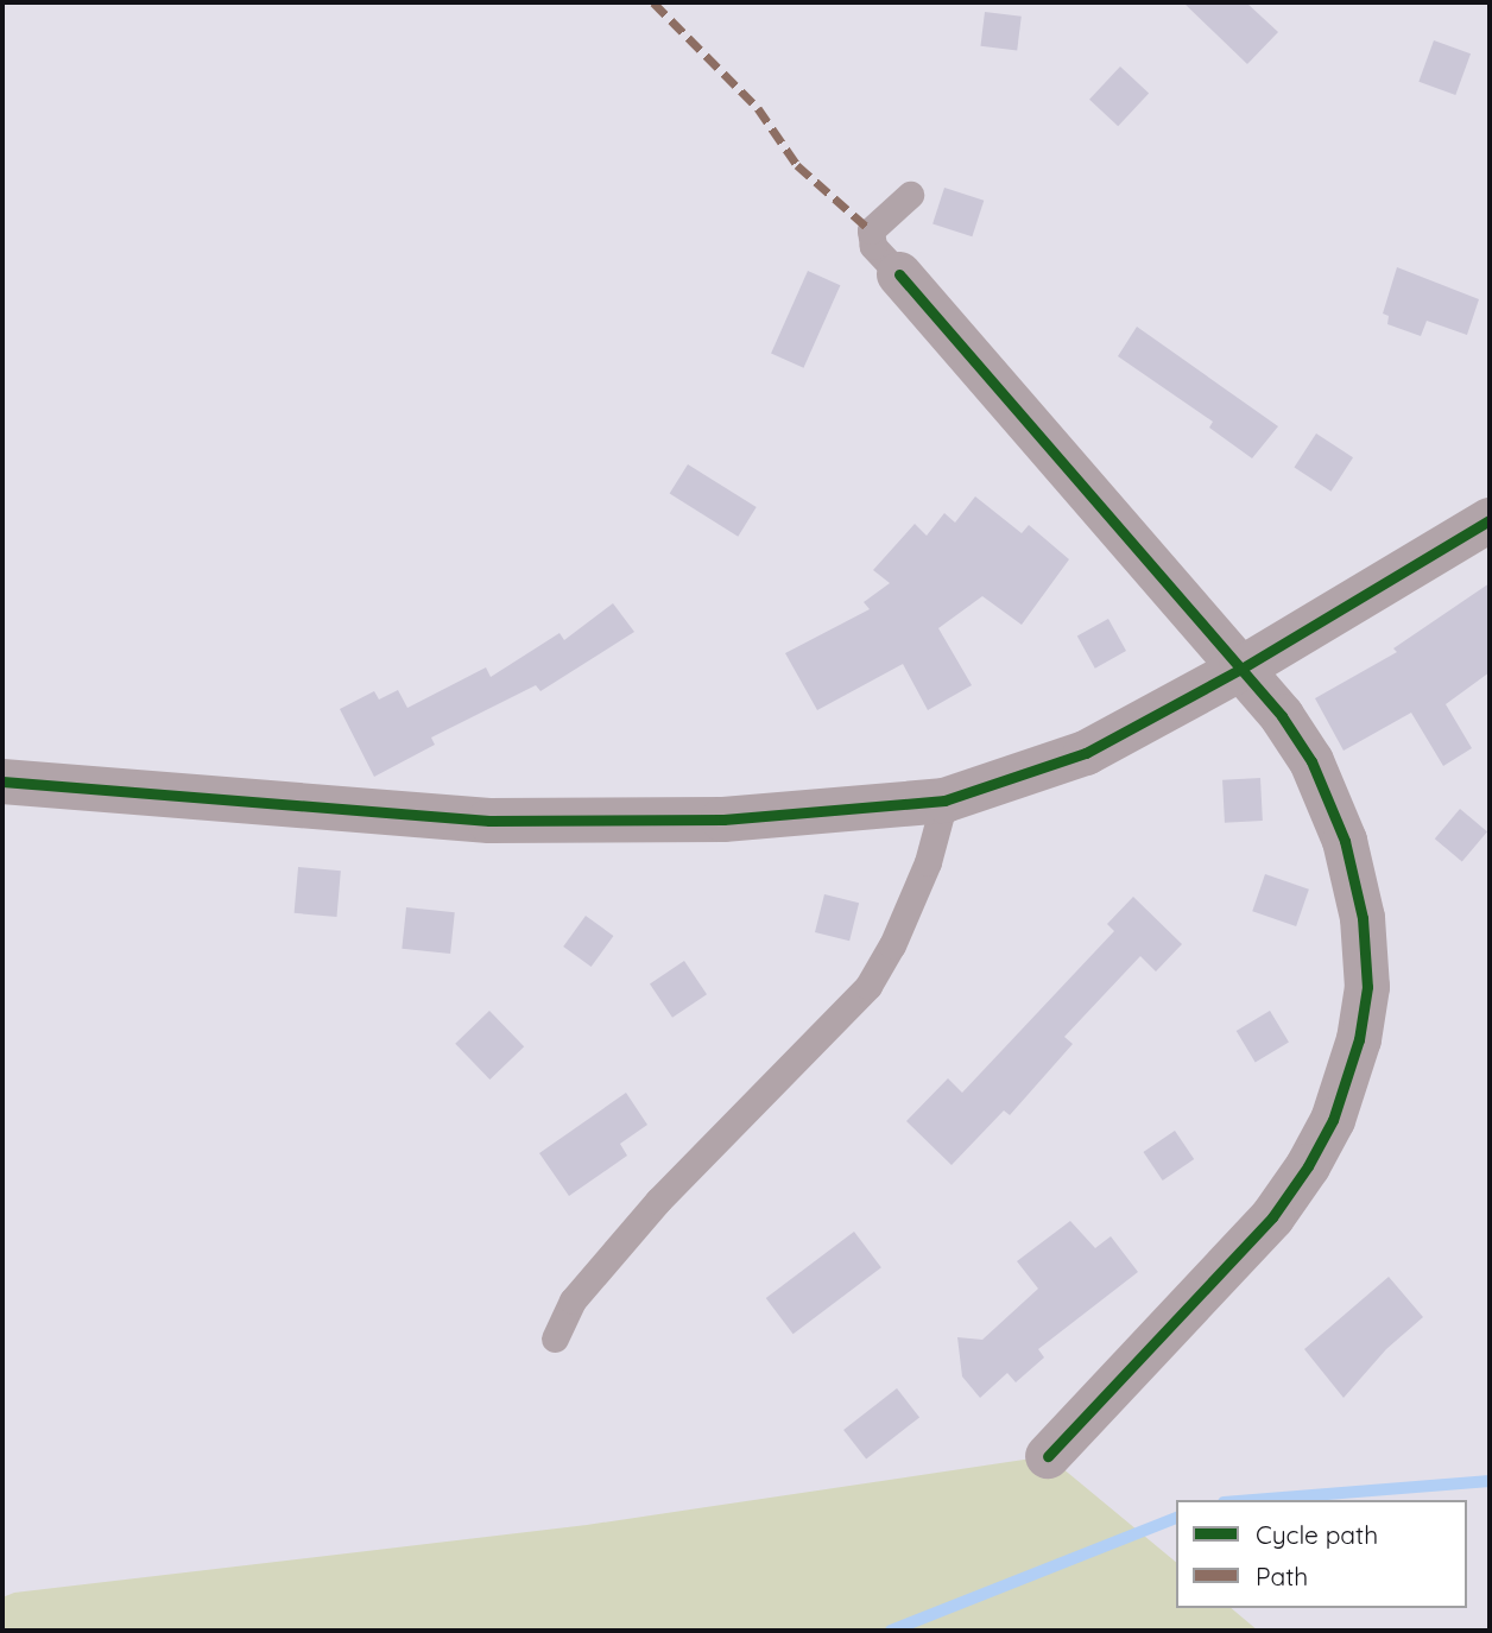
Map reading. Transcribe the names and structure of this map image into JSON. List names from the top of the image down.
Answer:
{
  "legend": ["Cycle path", "Path"]
}
